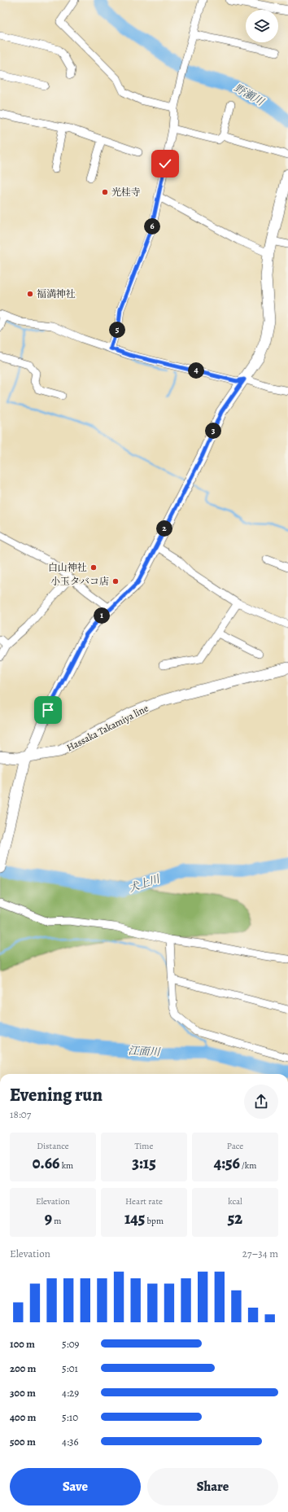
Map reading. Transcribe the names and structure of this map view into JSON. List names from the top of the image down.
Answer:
{
  "streets": {
    "main road": ["Hassaka Takamiya line"]
  },
  "water": ["野瀬川", "犬上川", "江面川"],
  "places": [
    "光桂寺",
    "福満神社",
    "白山神社",
    "小玉タバコ店"
  ],
  "page": {
    "pins": [
      "6",
      "5",
      "4",
      "3",
      "2",
      "1"
    ],
    "heading": ["Evening run", "18:07"],
    "stats": [
      ["Distance", "0.66 km"],
      ["Time", "3:15"],
      ["Pace", "4:56 /km"],
      ["Elevation", "9 m"],
      ["Heart rate", "145 bpm"],
      ["kcal", "52"]
    ],
    "chart": ["Elevation", "27–34 m"],
    "list": [
      {
        "name": "100 m",
        "note": "5:09"
      },
      {
        "name": "200 m",
        "note": "5:01"
      },
      {
        "name": "300 m",
        "note": "4:29"
      },
      {
        "name": "400 m",
        "note": "5:10"
      },
      {
        "name": "500 m",
        "note": "4:36"
      }
    ],
    "buttons": ["Save", "Share"]
  }
}
